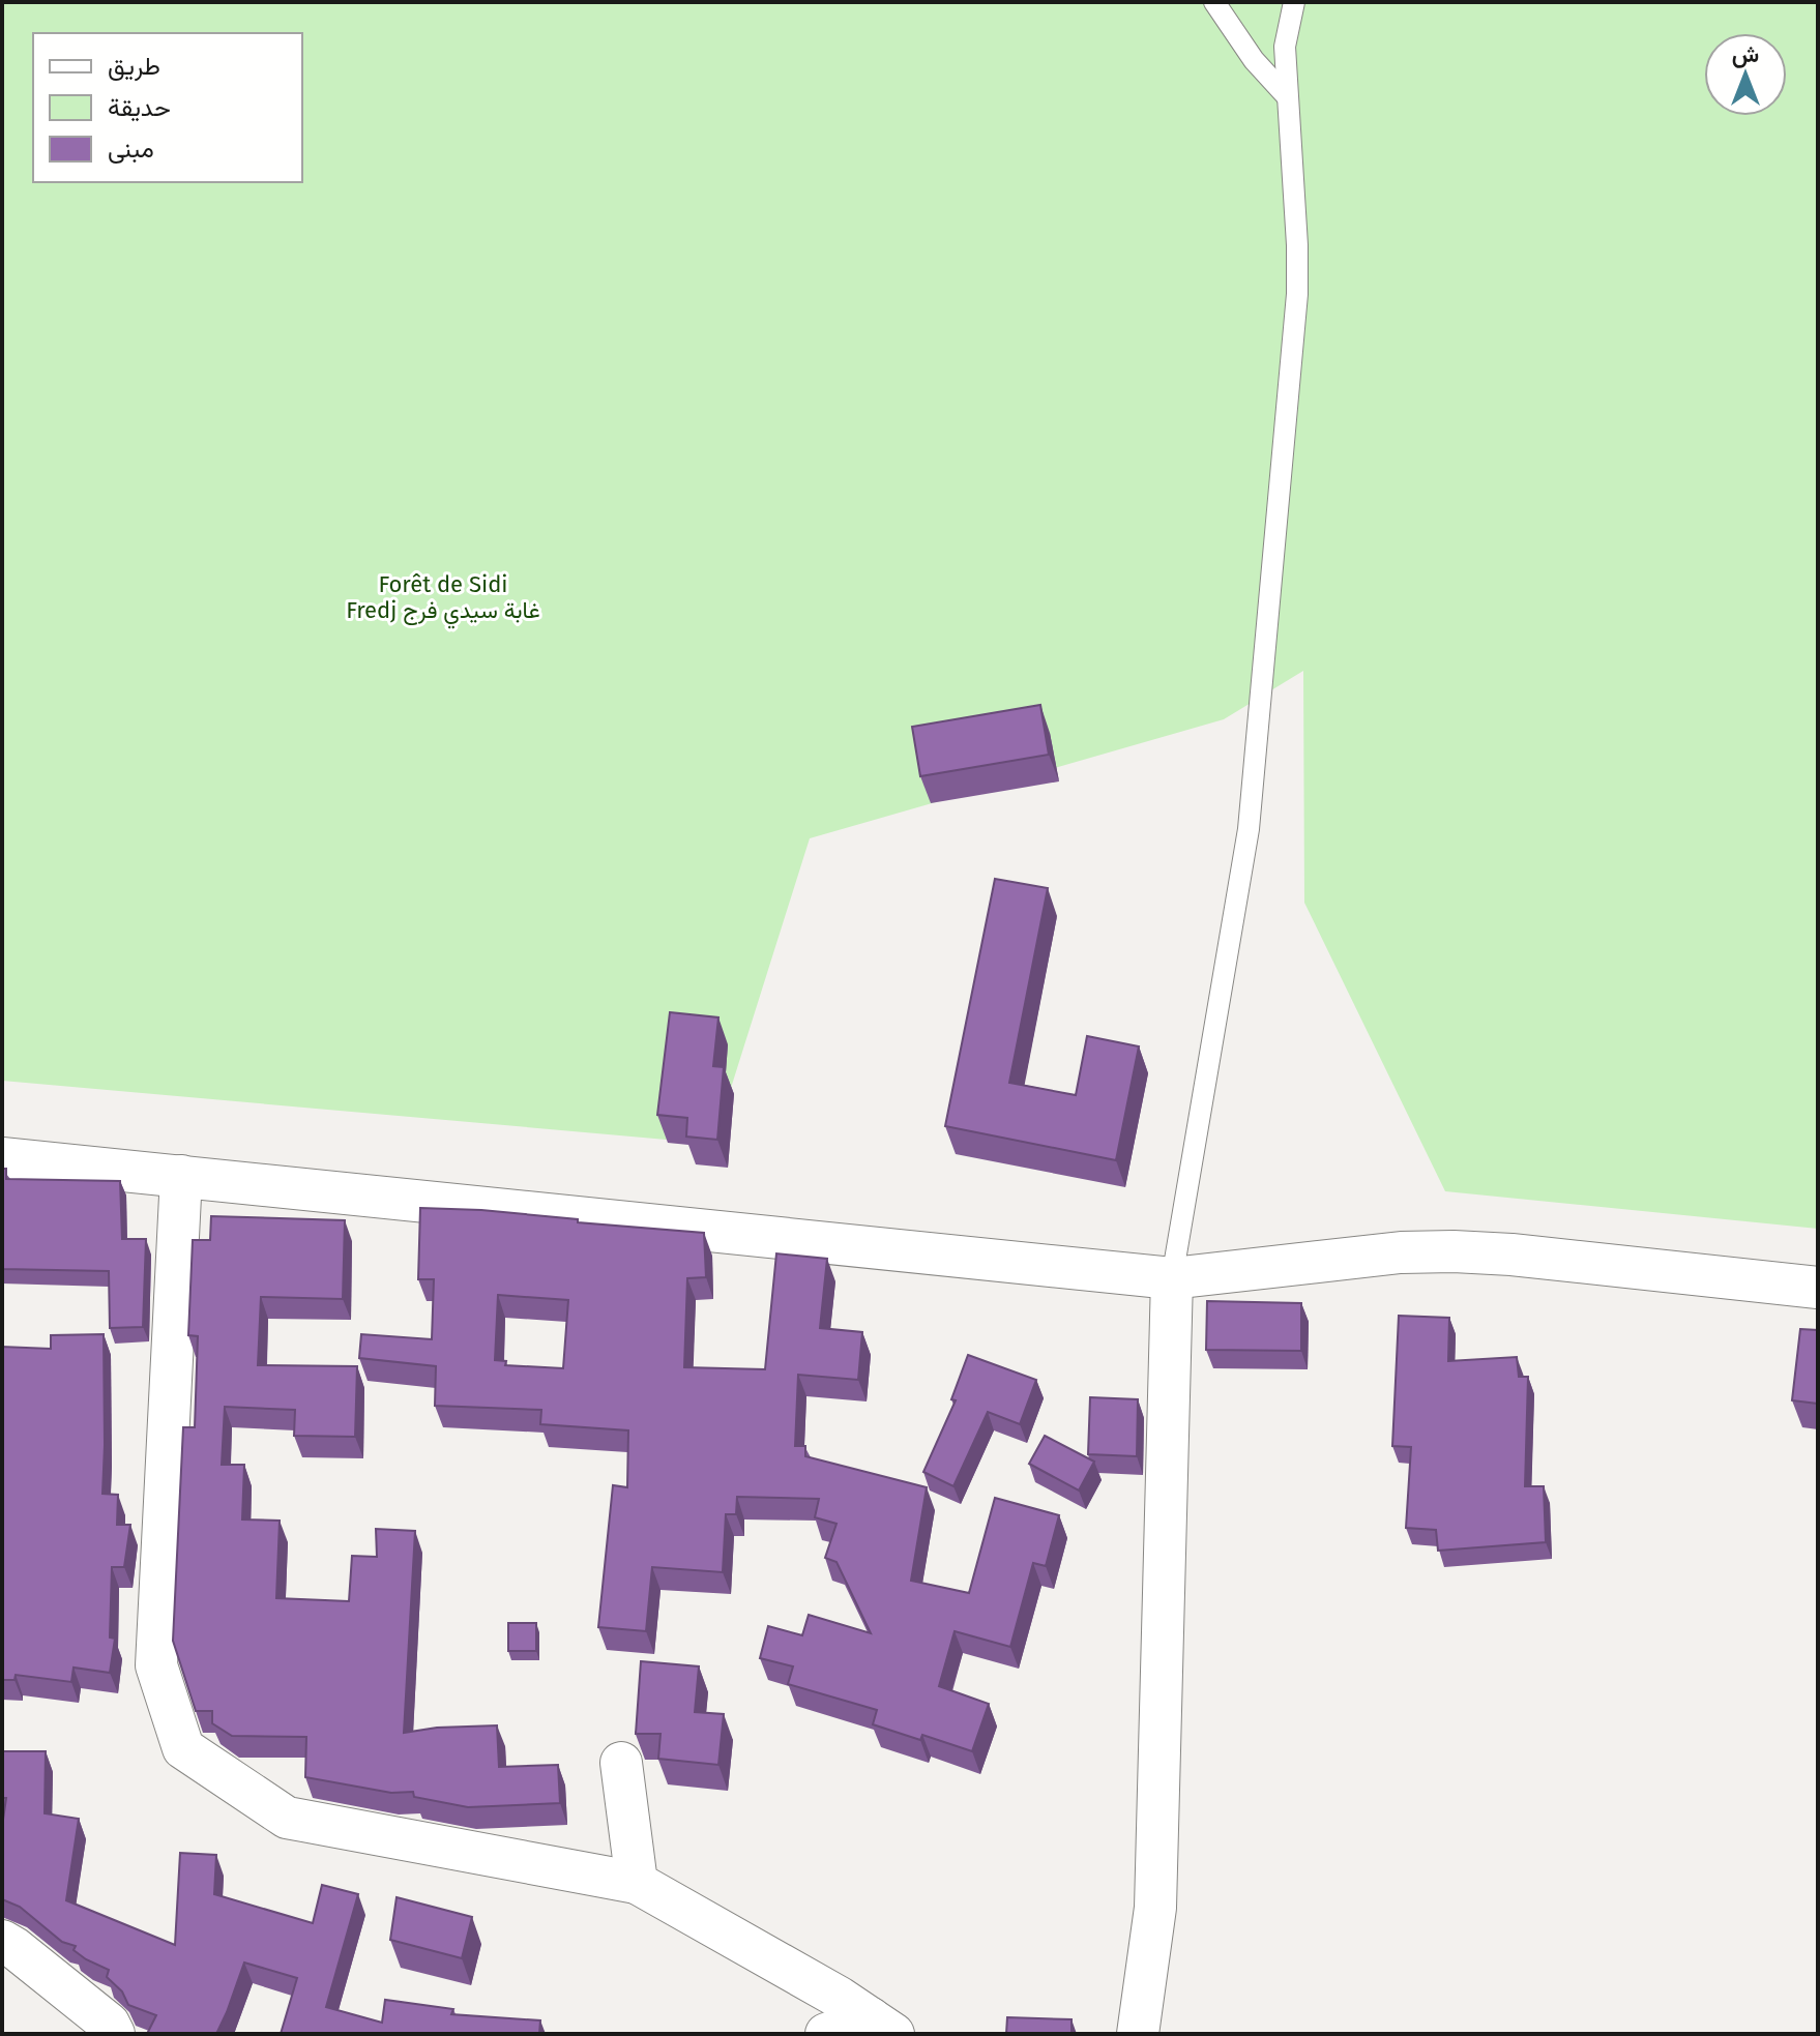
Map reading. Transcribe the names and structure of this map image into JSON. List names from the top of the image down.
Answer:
{
  "parks": ["Forêt de Sidi Fredj غابة سيدي فرج"],
  "legend": ["طريق", "حديقة", "مبنى"],
  "north": "top"
}
